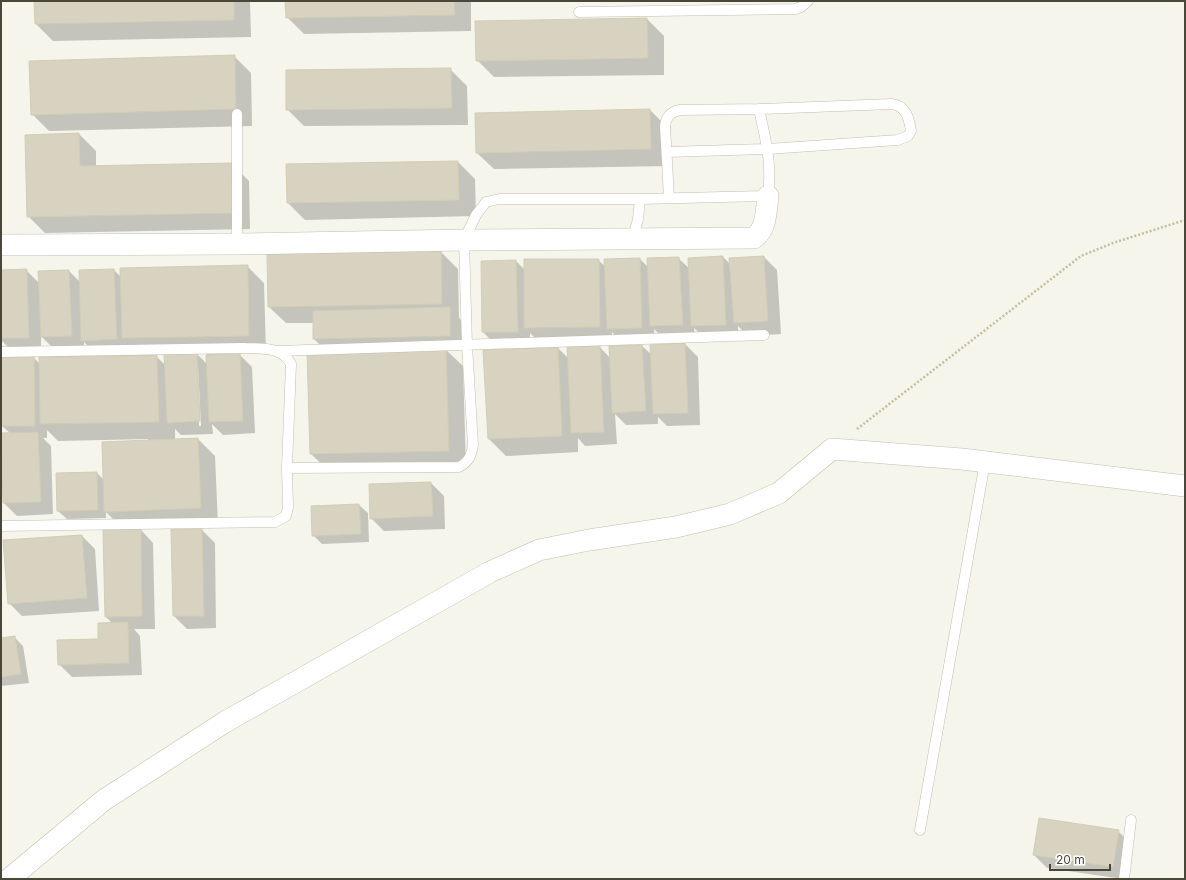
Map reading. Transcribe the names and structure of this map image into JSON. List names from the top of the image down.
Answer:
{
  "scale_bar": "20 m"
}
